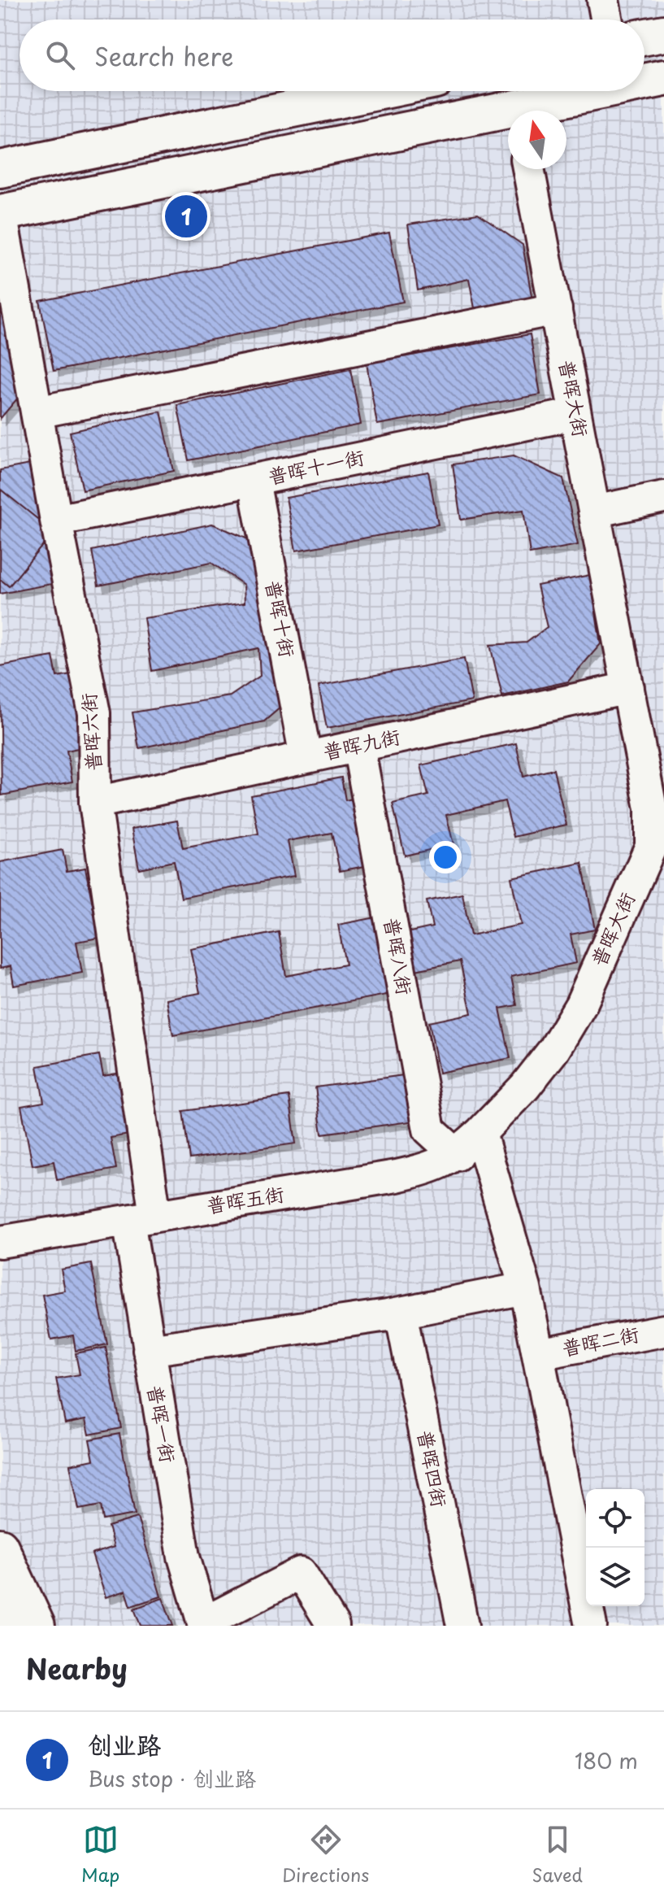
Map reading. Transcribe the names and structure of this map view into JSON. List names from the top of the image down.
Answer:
{
  "streets": {
    "street": [
      "普晖大街",
      "普晖十一街",
      "普晖十街",
      "普晖六街",
      "普晖九街",
      "普晖八街",
      "普晖五街",
      "普晖二街",
      "普晖一街",
      "普晖四街"
    ]
  },
  "crossings": [
    ["普晖大街", "普晖十一街"],
    ["普晖大街", "普晖九街"],
    ["普晖大街", "普晖五街"],
    ["普晖十一街", "普晖十街"],
    ["普晖十一街", "普晖六街"],
    ["普晖十街", "普晖九街"],
    ["普晖六街", "普晖九街"],
    ["普晖六街", "普晖五街"],
    ["普晖六街", "普晖一街"],
    ["普晖九街", "普晖八街"],
    ["普晖八街", "普晖五街"],
    ["普晖五街", "普晖一街"]
  ],
  "north": "top",
  "page": {
    "search": "Search here",
    "pins": "1",
    "heading": "Nearby",
    "list": [
      {
        "mark": "1",
        "name": "创业路",
        "note": "Bus stop · 创业路",
        "value": "180 m"
      }
    ],
    "nav": ["Map", "Directions", "Saved"]
  }
}
